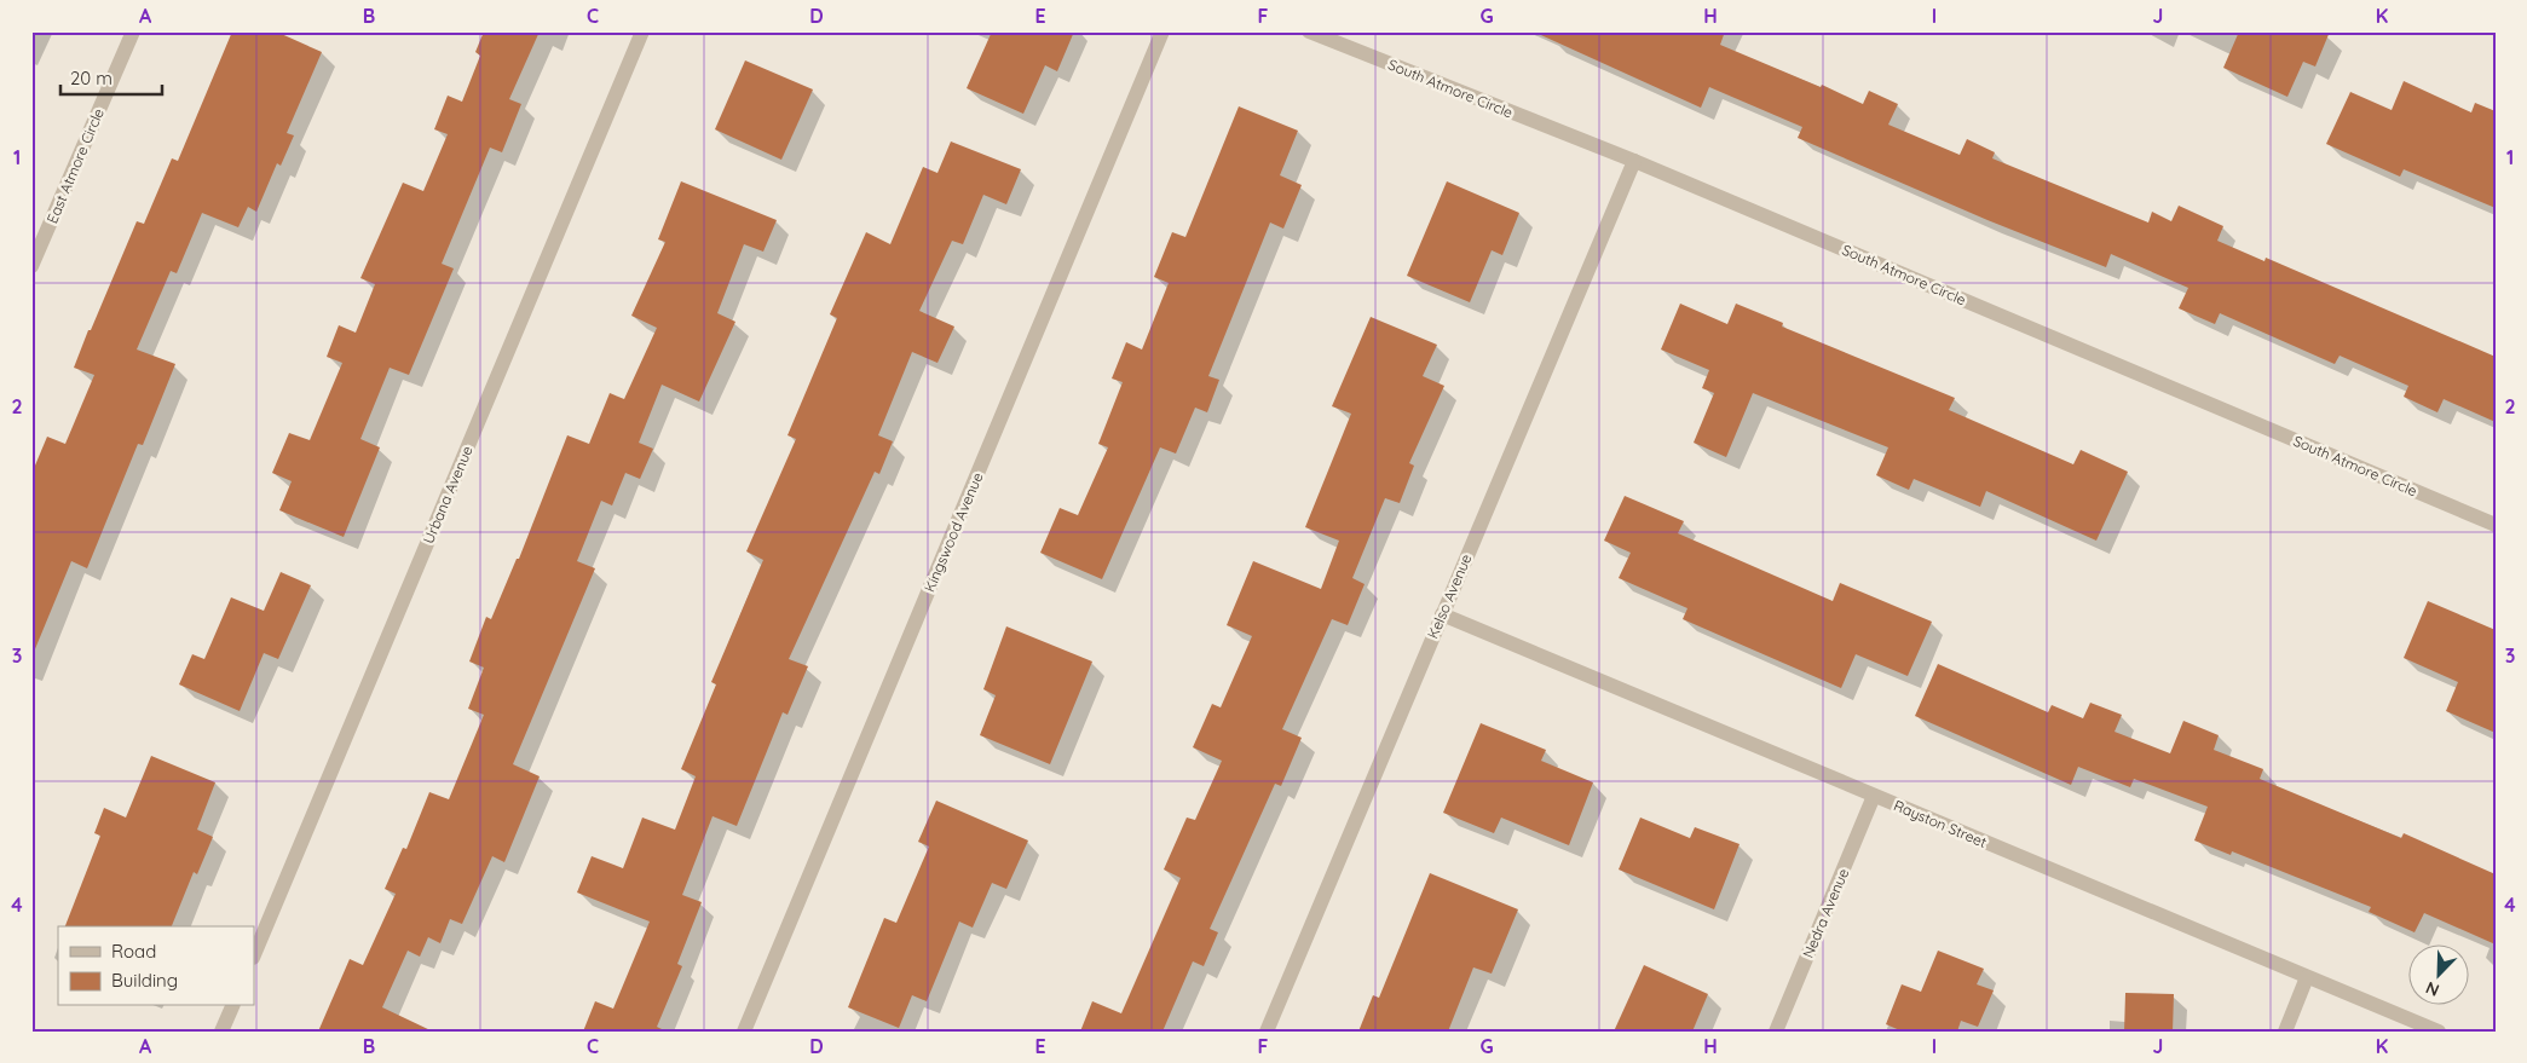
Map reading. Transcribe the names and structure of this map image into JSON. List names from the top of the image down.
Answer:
{
  "streets": {
    "street": [
      "South Atmore Circle",
      "East Atmore Circle",
      "Urbana Avenue",
      "Kingswood Avenue",
      "Kelso Avenue",
      "Rayston Street",
      "Nedra Avenue"
    ]
  },
  "crossings": [
    ["South Atmore Circle", "Kelso Avenue"],
    ["Kelso Avenue", "Rayston Street"],
    ["Rayston Street", "Nedra Avenue"]
  ],
  "legend": ["Road", "Building"],
  "scale_bar": "20 m",
  "north": "bottom left",
  "grid": {
    "columns": [
      "A",
      "B",
      "C",
      "D",
      "E",
      "F",
      "G",
      "H",
      "I",
      "J",
      "K"
    ],
    "rows": [
      "1",
      "2",
      "3",
      "4"
    ]
  }
}
